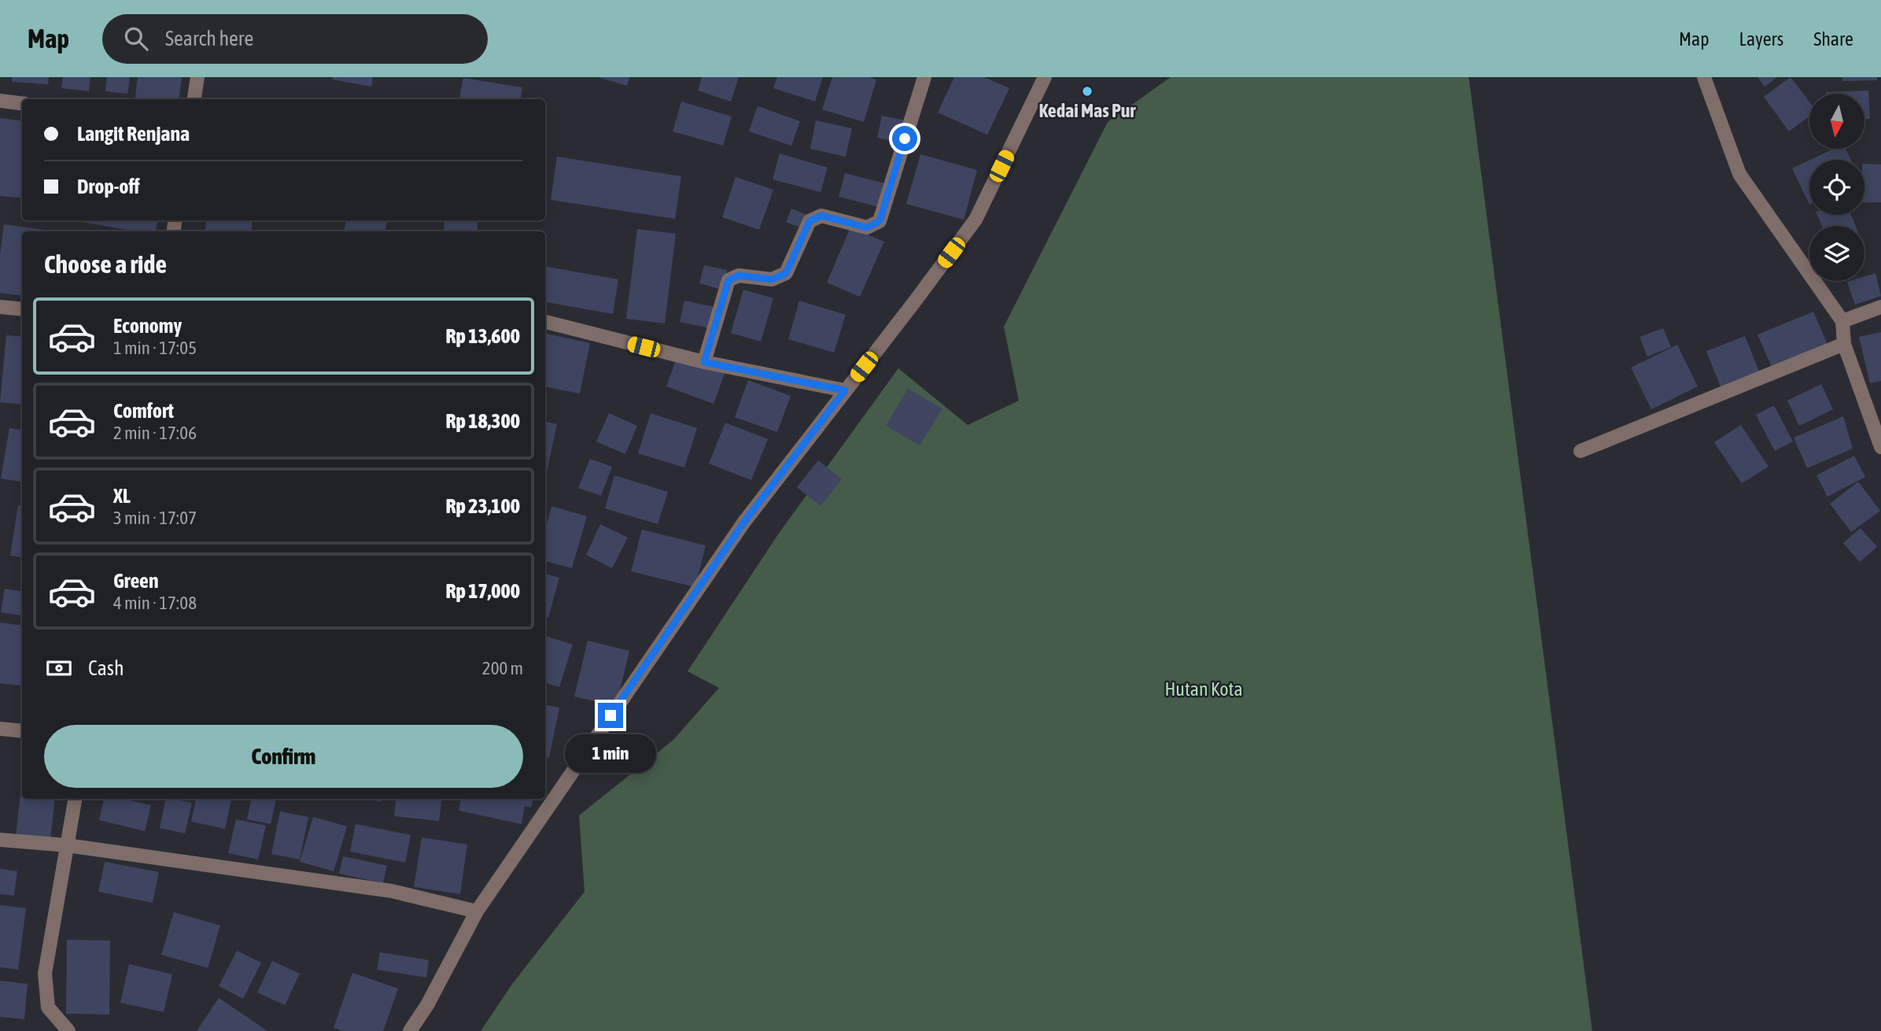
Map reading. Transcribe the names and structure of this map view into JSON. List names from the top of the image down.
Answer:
{
  "parks": ["Hutan Kota"],
  "places": ["Kedai Mas Pur"],
  "north": "bottom",
  "page": {
    "header": "Map",
    "search": "Search here",
    "nav": ["Map", "Layers", "Share"],
    "banner": ["Langit Renjana", "Drop-off"],
    "heading": "Choose a ride",
    "list": [
      {
        "name": "Economy",
        "note": "1 min · 17:05",
        "value": "Rp 13,600"
      },
      {
        "name": "Comfort",
        "note": "2 min · 17:06",
        "value": "Rp 18,300"
      },
      {
        "name": "XL",
        "note": "3 min · 17:07",
        "value": "Rp 23,100"
      },
      {
        "name": "Green",
        "note": "4 min · 17:08",
        "value": "Rp 17,000"
      }
    ],
    "pay": ["Cash", "200 m"],
    "buttons": "Confirm",
    "bubble": "1 min"
  }
}
